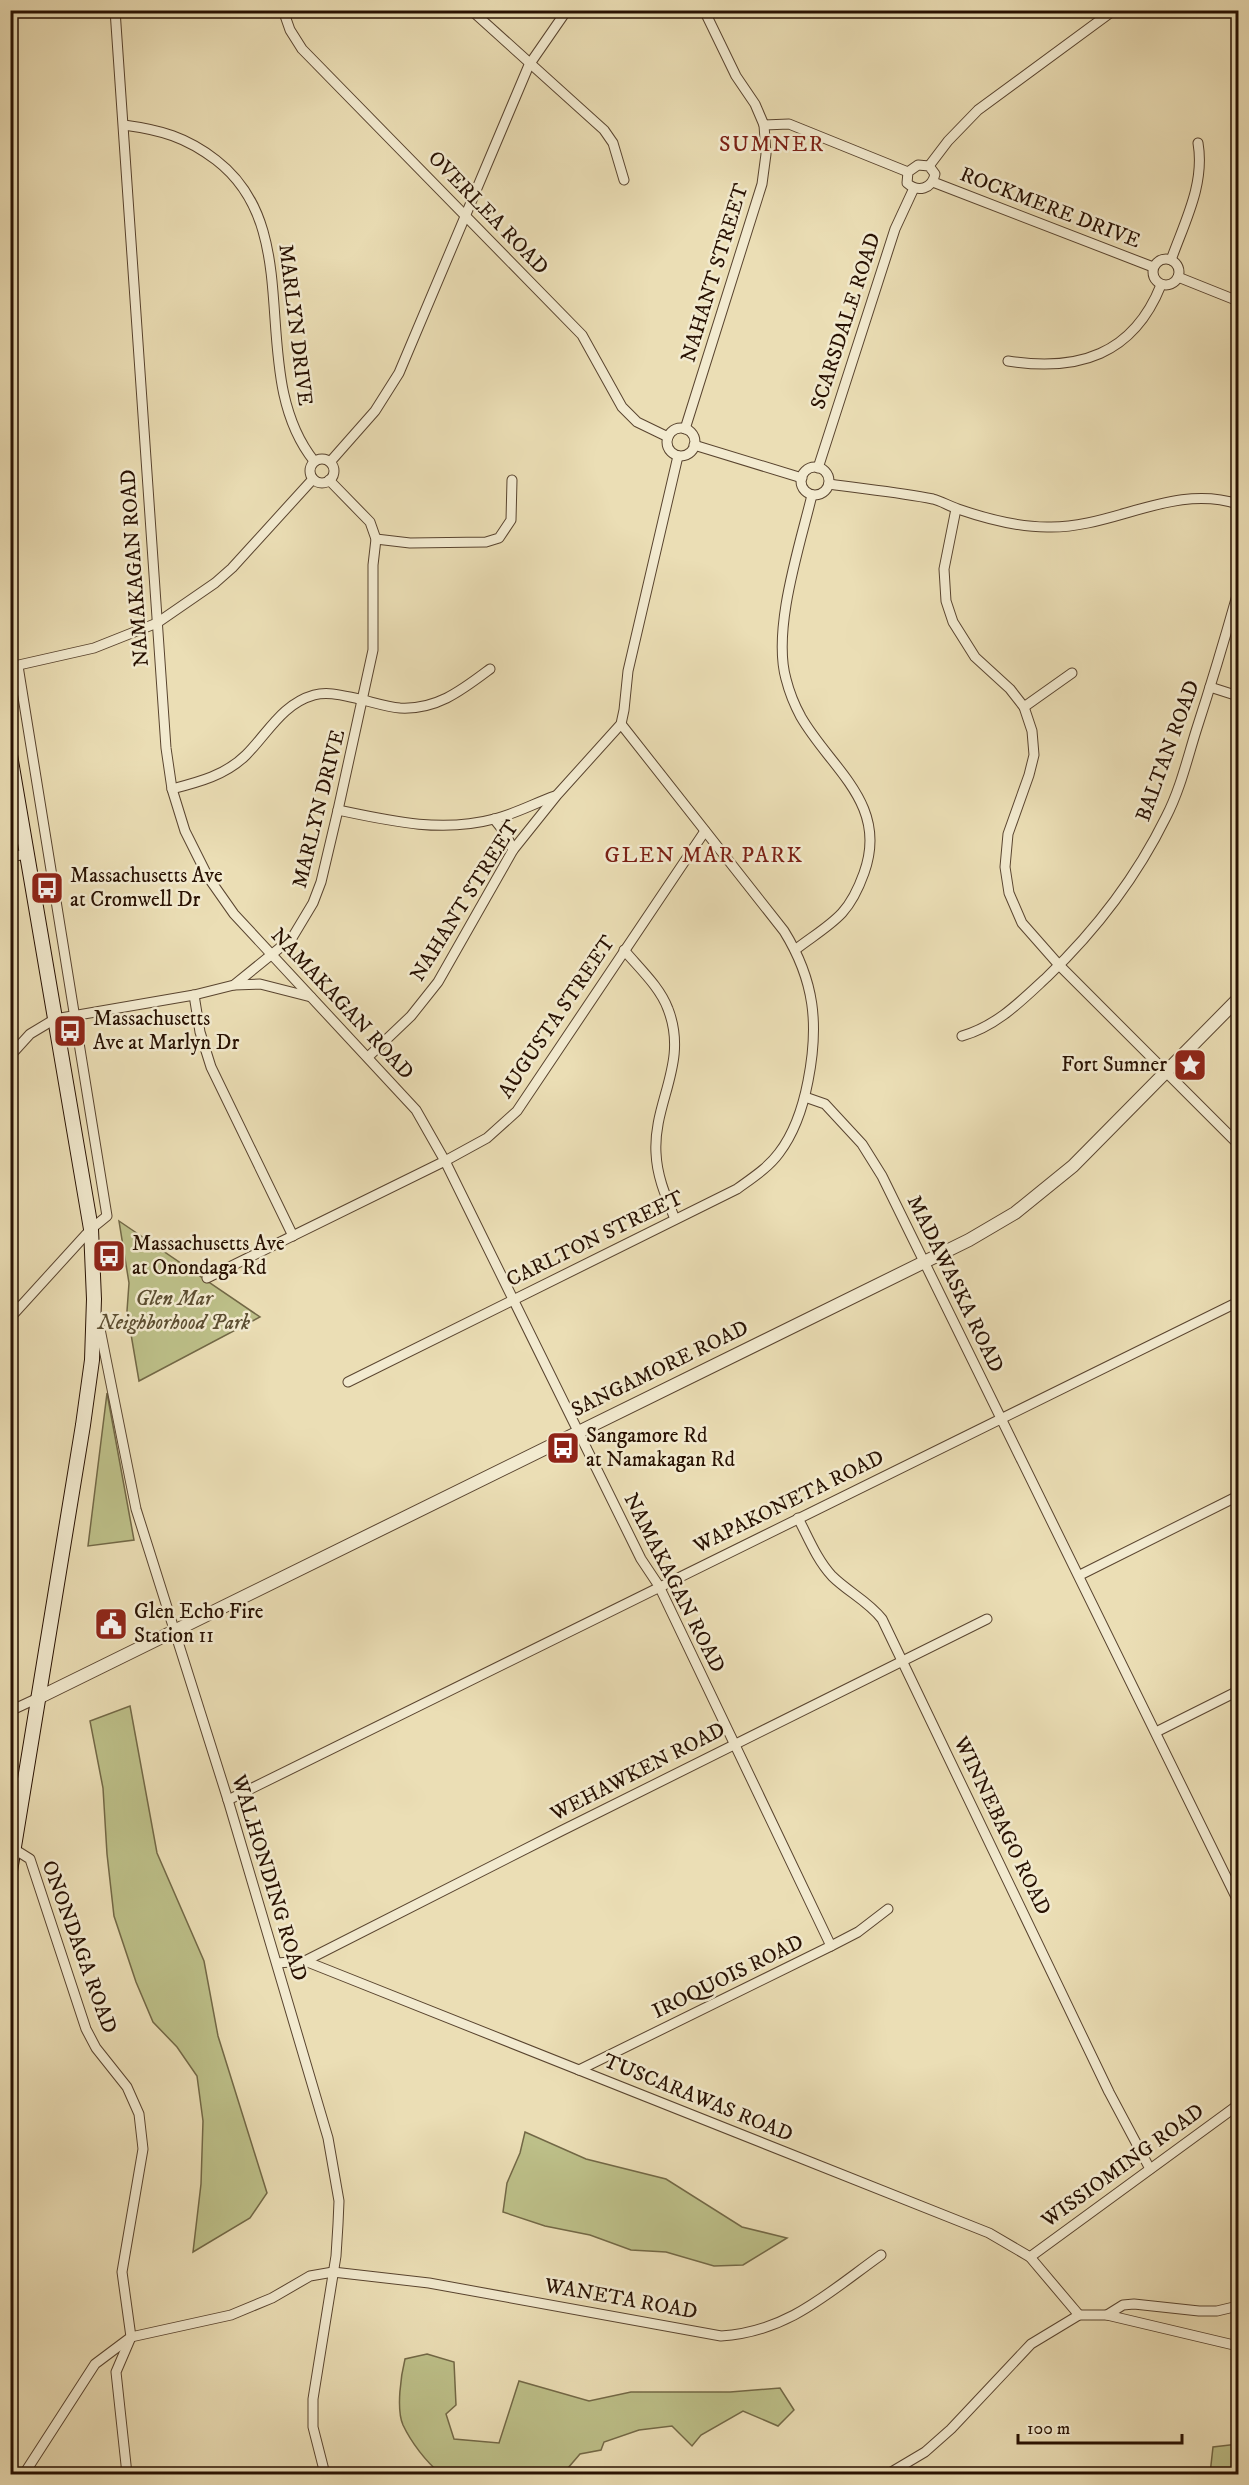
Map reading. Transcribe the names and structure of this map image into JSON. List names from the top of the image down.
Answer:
{
  "streets": {
    "street": [
      "ROCKMERE DRIVE",
      "OVERLEA ROAD",
      "NAHANT STREET",
      "SCARSDALE ROAD",
      "MARLYN DRIVE",
      "NAMAKAGAN ROAD",
      "BALTAN ROAD",
      "AUGUSTA STREET",
      "CARLTON STREET",
      "MADAWASKA ROAD",
      "SANGAMORE ROAD",
      "WAPAKONETA ROAD",
      "WEHAWKEN ROAD",
      "WINNEBAGO ROAD",
      "WALHONDING ROAD",
      "ONONDAGA ROAD",
      "IROQUOIS ROAD",
      "TUSCARAWAS ROAD",
      "WISSIOMING ROAD",
      "WANETA ROAD"
    ]
  },
  "crossings": [
    ["ROCKMERE DRIVE", "SCARSDALE ROAD"],
    ["OVERLEA ROAD", "NAHANT STREET"],
    ["NAHANT STREET", "NAMAKAGAN ROAD"],
    ["MARLYN DRIVE", "NAMAKAGAN ROAD"],
    ["NAMAKAGAN ROAD", "AUGUSTA STREET"],
    ["NAMAKAGAN ROAD", "CARLTON STREET"],
    ["NAMAKAGAN ROAD", "SANGAMORE ROAD"],
    ["NAMAKAGAN ROAD", "WAPAKONETA ROAD"],
    ["NAMAKAGAN ROAD", "WEHAWKEN ROAD"],
    ["NAMAKAGAN ROAD", "IROQUOIS ROAD"],
    ["CARLTON STREET", "MADAWASKA ROAD"],
    ["MADAWASKA ROAD", "SANGAMORE ROAD"],
    ["MADAWASKA ROAD", "WAPAKONETA ROAD"],
    ["SANGAMORE ROAD", "WALHONDING ROAD"],
    ["WAPAKONETA ROAD", "WINNEBAGO ROAD"],
    ["WAPAKONETA ROAD", "WALHONDING ROAD"],
    ["WEHAWKEN ROAD", "WINNEBAGO ROAD"],
    ["WEHAWKEN ROAD", "TUSCARAWAS ROAD"],
    ["WINNEBAGO ROAD", "WISSIOMING ROAD"],
    ["WALHONDING ROAD", "TUSCARAWAS ROAD"],
    ["WALHONDING ROAD", "WANETA ROAD"],
    ["IROQUOIS ROAD", "TUSCARAWAS ROAD"],
    ["TUSCARAWAS ROAD", "WISSIOMING ROAD"]
  ],
  "districts": ["SUMNER", "GLEN MAR PARK"],
  "parks": ["Glen Mar Neighborhood Park"],
  "places": {
    "bus stop": [
      "Massachusetts Ave at Cromwell Dr",
      "Massachusetts Ave at Marlyn Dr",
      "Massachusetts Ave at Onondaga Rd",
      "Sangamore Rd at Namakagan Rd"
    ],
    "place": ["Fort Sumner"],
    "public building": ["Glen Echo Fire Station 11"]
  },
  "scale_bar": "100 m"
}
